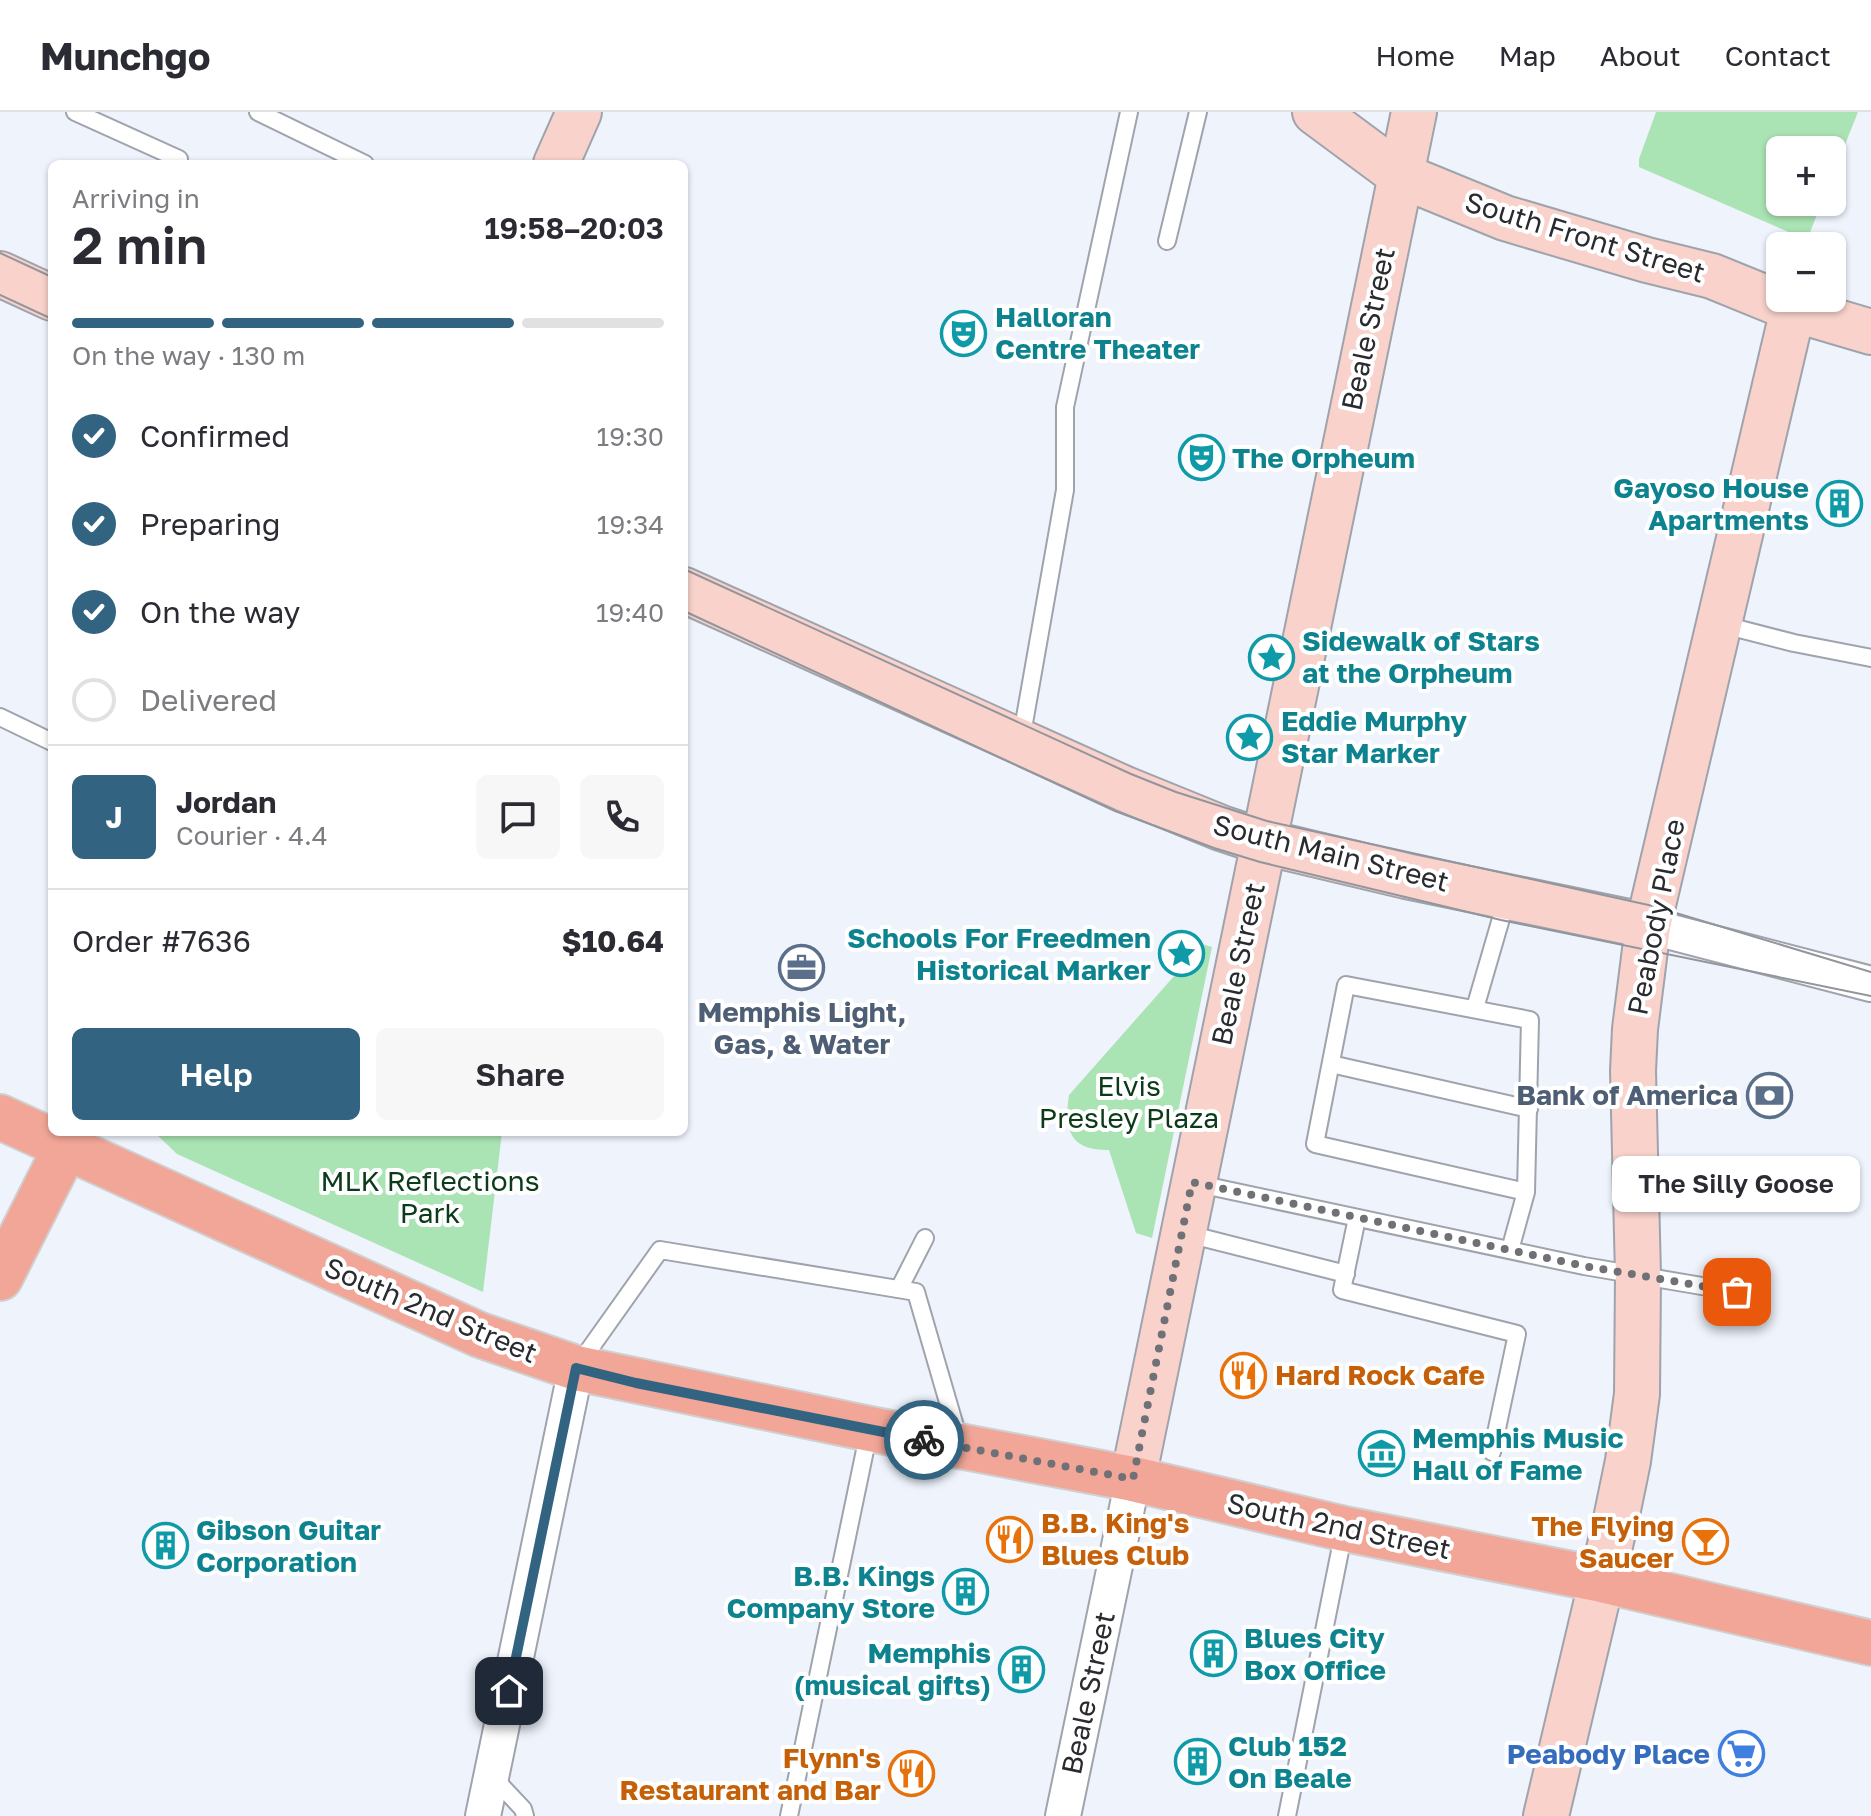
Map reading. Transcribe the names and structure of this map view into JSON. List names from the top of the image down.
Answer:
{
  "streets": {
    "main road": ["South 2nd Street"],
    "street": [
      "South Front Street",
      "Beale Street",
      "South Main Street",
      "Peabody Place"
    ]
  },
  "crossings": [
    ["South Front Street", "Beale Street"],
    ["Beale Street", "South Main Street"],
    ["Beale Street", "South 2nd Street"],
    ["South Main Street", "Peabody Place"],
    ["Peabody Place", "South 2nd Street"]
  ],
  "parks": ["Elvis Presley Plaza", "MLK Reflections Park"],
  "places": {
    "theatre": ["Halloran Centre Theater", "The Orpheum"],
    "building": [
      "Gayoso House Apartments",
      "Gibson Guitar Corporation",
      "B.B. Kings Company Store",
      "Blues City Box Office",
      "Memphis (musical gifts)",
      "Club 152 On Beale"
    ],
    "place": ["Sidewalk of Stars at the Orpheum", "Eddie Murphy Star Marker", "Schools For Freedmen Historical Marker"],
    "office": ["Memphis Light, Gas, & Water"],
    "bank": ["Bank of America"],
    "other": ["The Silly Goose"],
    "restaurant": ["Hard Rock Cafe", "B.B. King's Blues Club", "Flynn's Restaurant and Bar"],
    "museum": ["Memphis Music Hall of Fame"],
    "bar": ["The Flying Saucer"],
    "supermarket": ["Peabody Place"]
  },
  "page": {
    "header": "Munchgo",
    "nav": [
      "Home",
      "Map",
      "About",
      "Contact"
    ],
    "map_buttons": ["+", "−"],
    "heading": ["2 min", "Arriving in", "19:58–20:03"],
    "panel": [
      "Jordan",
      "Courier · 4.4",
      "Order #7636",
      "$10.64"
    ],
    "bar": "On the way · 130 m",
    "list": [
      ["Confirmed", "19:30"],
      ["Preparing", "19:34"],
      ["On the way", "19:40"],
      "Delivered"
    ],
    "round": "J",
    "buttons": ["Help", "Share"],
    "bubble": "The Silly Goose"
  }
}
